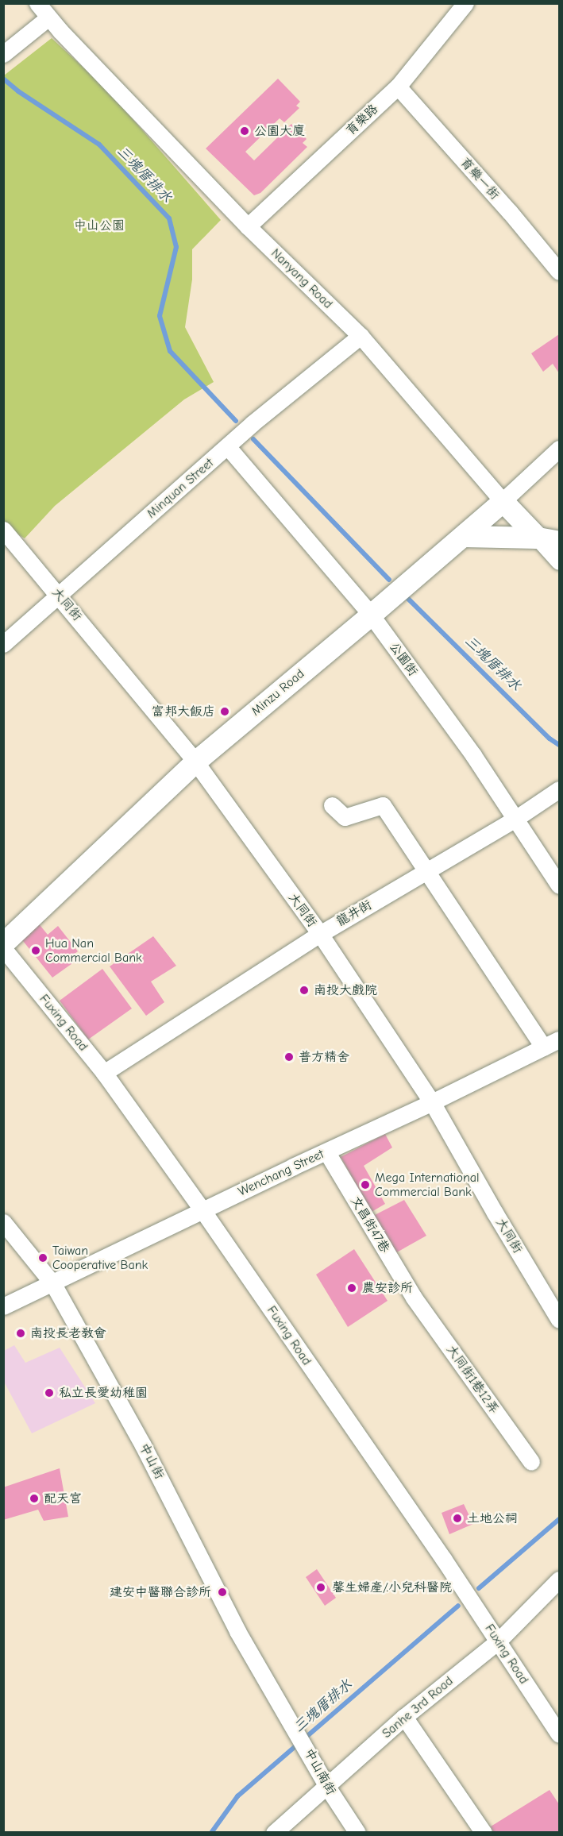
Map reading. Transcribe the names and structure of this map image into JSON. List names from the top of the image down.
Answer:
{
  "streets": {
    "main road": ["Nanyang Road", "Minzu Road"],
    "street": [
      "育樂路",
      "育樂一街",
      "Minquan Street",
      "大同街",
      "公園街",
      "龍井街",
      "Fuxing Road",
      "Wenchang Street",
      "文昌街47巷",
      "大同街1巷12弄",
      "中山街",
      "Sanhe 3rd Road",
      "中山南街"
    ]
  },
  "crossings": [
    ["育樂路", "育樂一街"],
    ["育樂路", "Nanyang Road"],
    ["Nanyang Road", "Minquan Street"],
    ["Nanyang Road", "Minzu Road"],
    ["Minquan Street", "大同街"],
    ["Minquan Street", "公園街"],
    ["大同街", "Minzu Road"],
    ["大同街", "龍井街"],
    ["大同街", "Wenchang Street"],
    ["公園街", "Minzu Road"],
    ["公園街", "龍井街"],
    ["龍井街", "Fuxing Road"],
    ["Fuxing Road", "Wenchang Street"],
    ["Fuxing Road", "Sanhe 3rd Road"],
    ["Wenchang Street", "文昌街47巷"],
    ["Wenchang Street", "中山街"],
    ["文昌街47巷", "大同街1巷12弄"],
    ["中山街", "中山南街"],
    ["Sanhe 3rd Road", "中山南街"]
  ],
  "water": ["三塊厝排水"],
  "parks": ["中山公園"],
  "places": [
    "公園大廈",
    "富邦大飯店",
    "Hua Nan Commercial Bank",
    "南投大戲院",
    "普方精舍",
    "Mega International Commercial Bank",
    "Taiwan Cooperative Bank",
    "農安診所",
    "南投長老教會",
    "私立長愛幼稚園",
    "配天宮",
    "土地公祠",
    "馨生婦產/.小兒科醫院",
    "建安中醫聯合診所"
  ]
}
